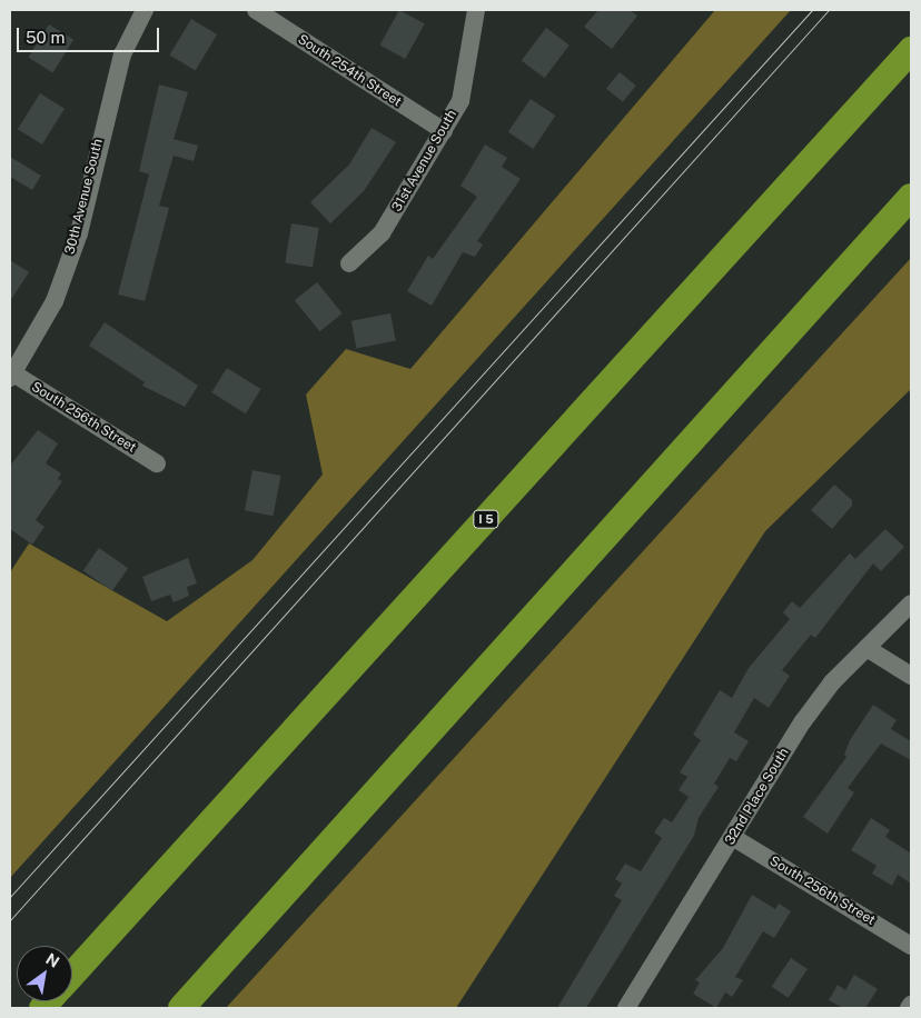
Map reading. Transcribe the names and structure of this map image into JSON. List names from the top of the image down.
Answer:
{
  "streets": {
    "highway": ["I 5"],
    "street": [
      "South 254th Street",
      "31st Avenue South",
      "30th Avenue South",
      "South 256th Street",
      "32nd Place South"
    ]
  },
  "crossings": [
    ["South 254th Street", "31st Avenue South"],
    ["30th Avenue South", "South 256th Street"],
    ["South 256th Street", "32nd Place South"]
  ],
  "scale_bar": "50 m",
  "north": "top right"
}
